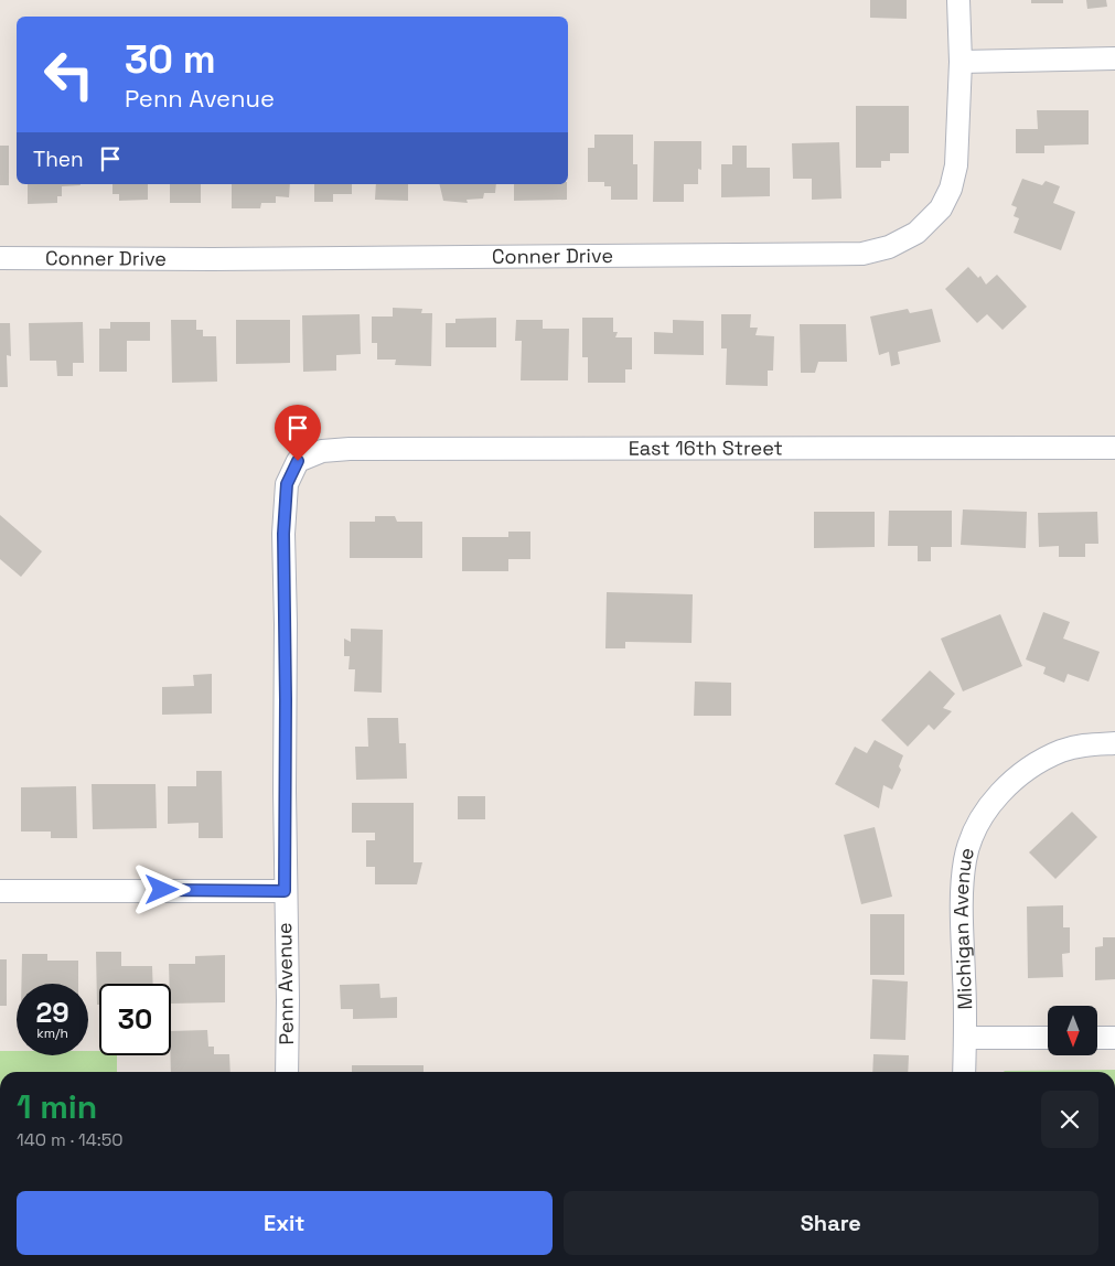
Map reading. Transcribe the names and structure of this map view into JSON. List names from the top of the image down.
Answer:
{
  "streets": {
    "street": [
      "Conner Drive",
      "East 16th Street",
      "Michigan Avenue",
      "Penn Avenue"
    ]
  },
  "crossings": [
    ["East 16th Street", "Penn Avenue"]
  ],
  "north": "bottom",
  "page": {
    "turn": ["30 m", "Penn Avenue"],
    "then": "Then",
    "speed": "29 km/h",
    "limit": "30",
    "heading": ["1 min", "140 m · 14:50"],
    "buttons": ["Exit", "Share"]
  }
}
